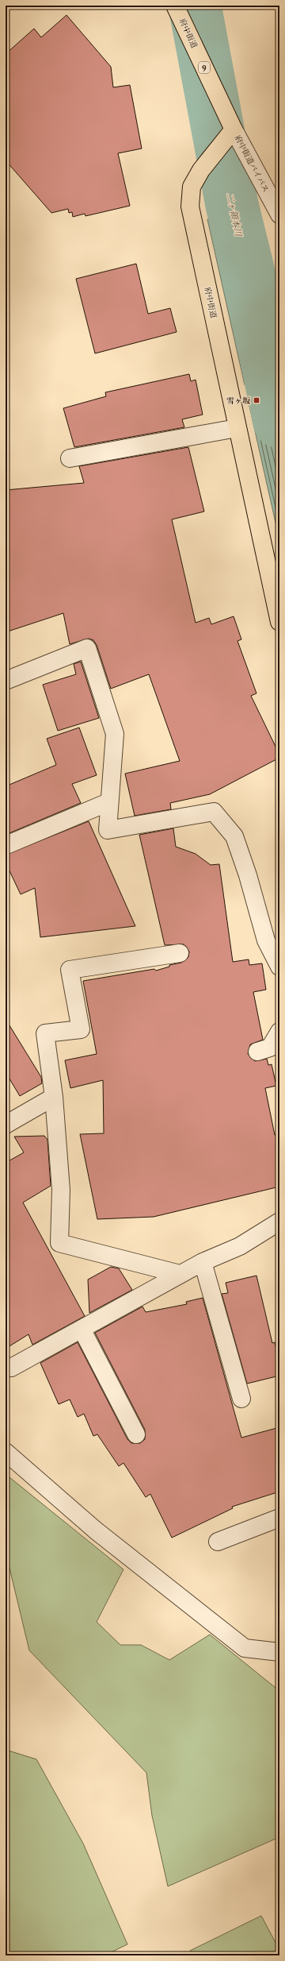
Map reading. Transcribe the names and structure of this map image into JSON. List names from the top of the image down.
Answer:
{
  "streets": {
    "main road": ["府中街道", "9"],
    "street": ["府中街道バイパス"]
  },
  "crossings": [
    ["府中街道", "府中街道バイパス"]
  ],
  "water": ["二ヶ領本川"],
  "places": {
    "transit": ["雪ヶ坂"]
  }
}
